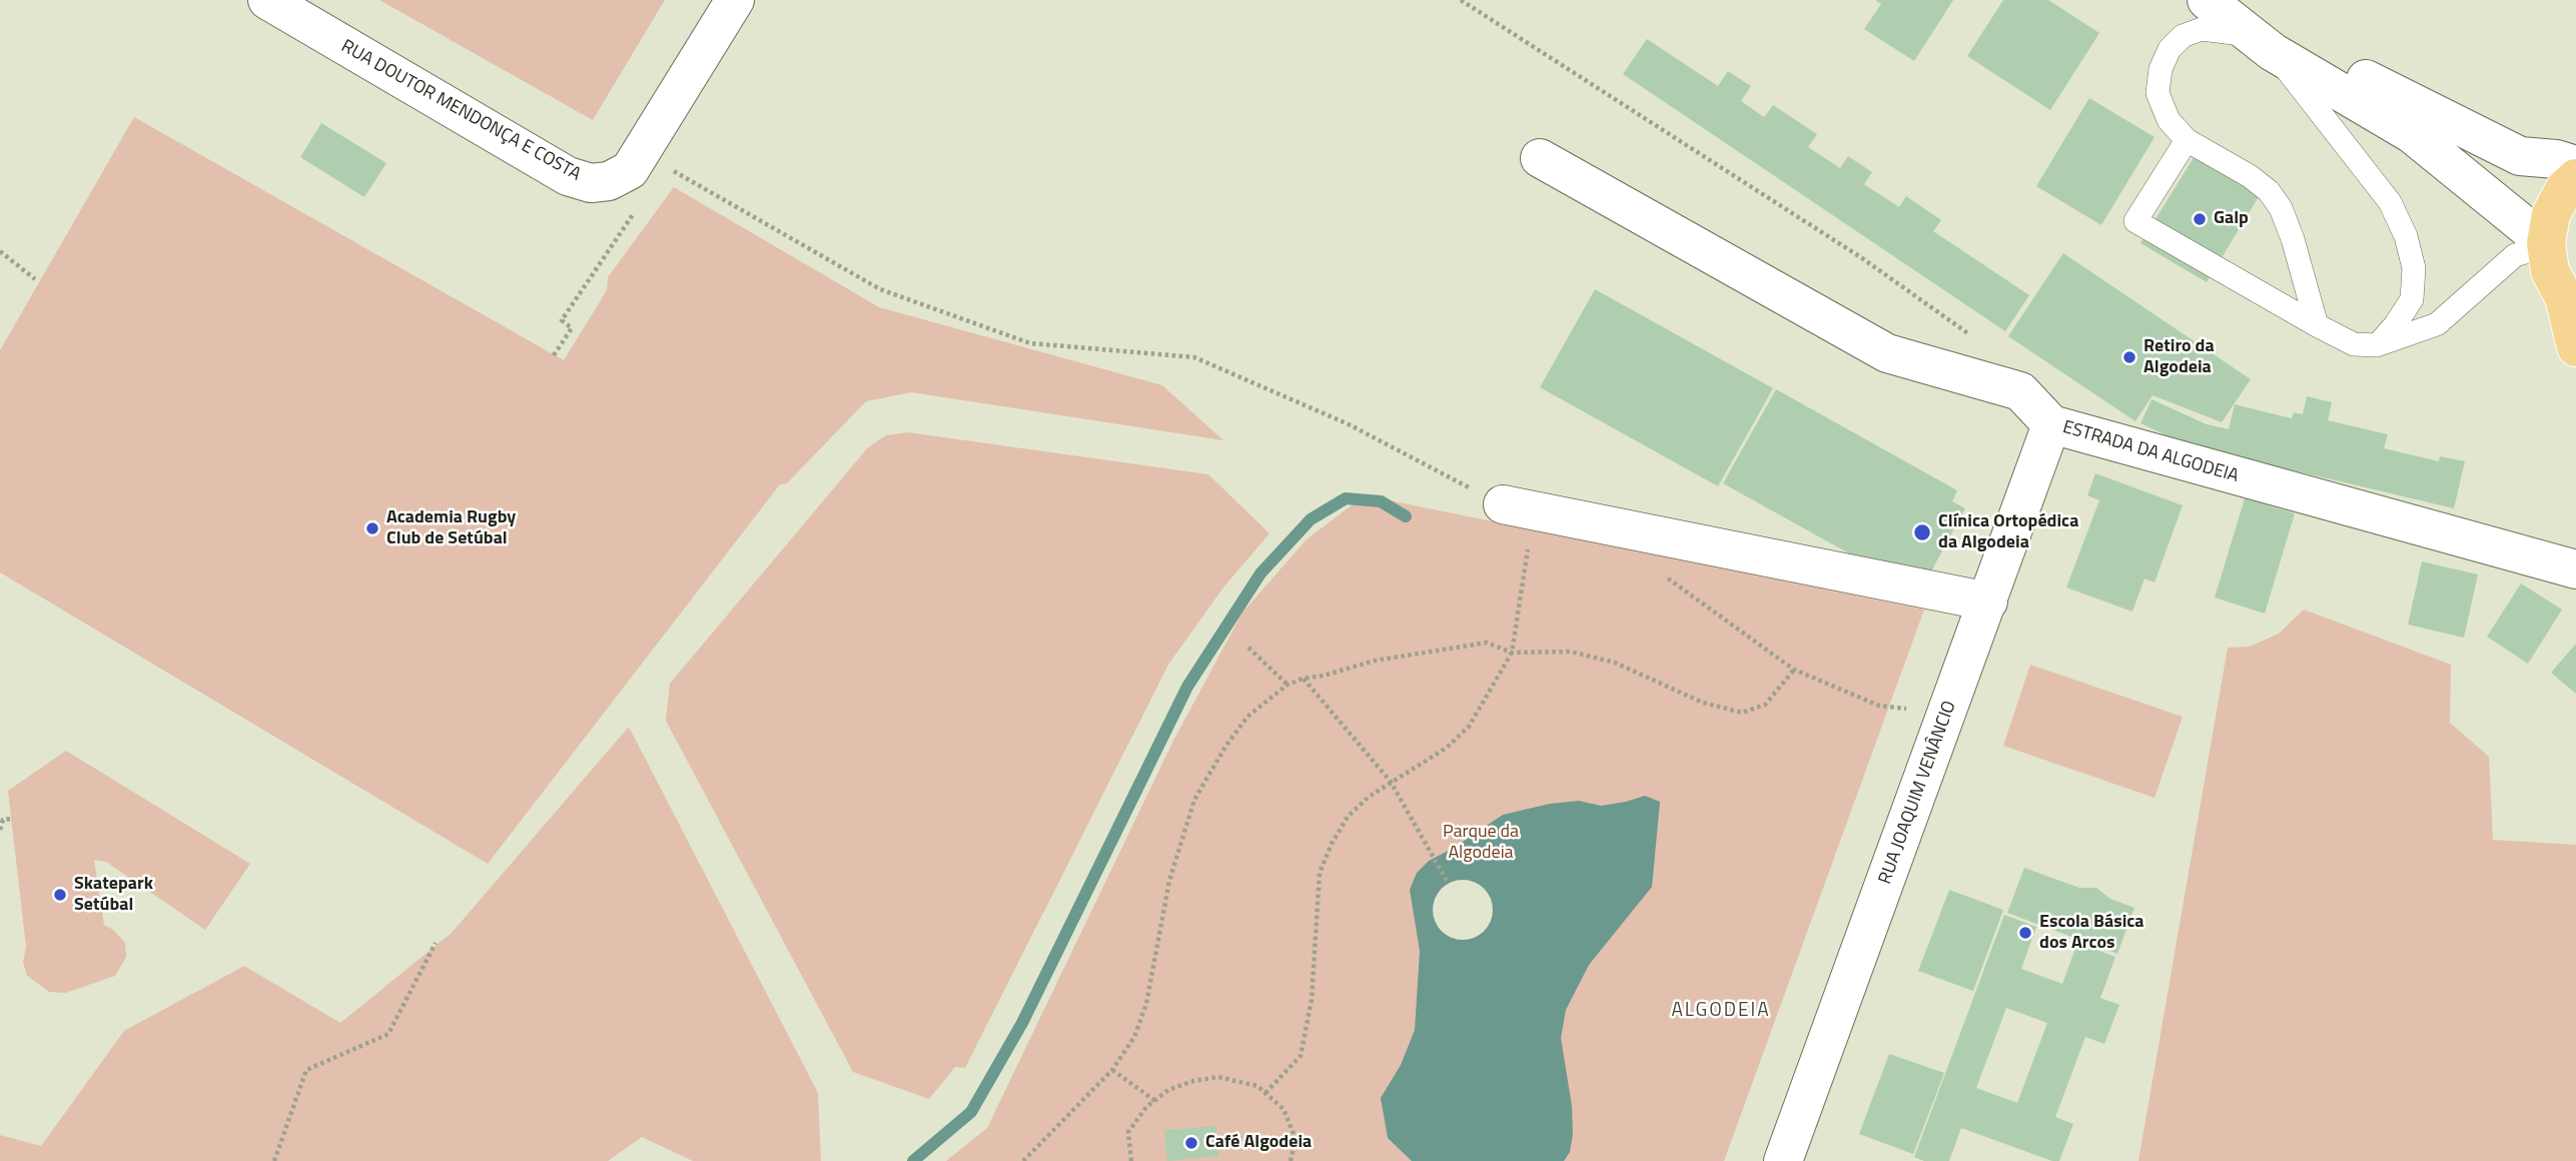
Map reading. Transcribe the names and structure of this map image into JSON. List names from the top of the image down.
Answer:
{
  "streets": {
    "street": ["RUA DOUTOR MENDONÇA E COSTA", "ESTRADA DA ALGODEIA", "RUA JOAQUIM VENÂNCIO"]
  },
  "crossings": [
    ["ESTRADA DA ALGODEIA", "RUA JOAQUIM VENÂNCIO"]
  ],
  "districts": ["ALGODEIA"],
  "parks": ["Parque da Algodeia"],
  "places": [
    "Galp",
    "Retiro da Algodeia",
    "Academia Rugby Club de Setúbal",
    "Clínica Ortopédica da Algodeia",
    "Skatepark Setúbal",
    "Escola Básica dos Arcos",
    "Café Algodeia"
  ]
}
